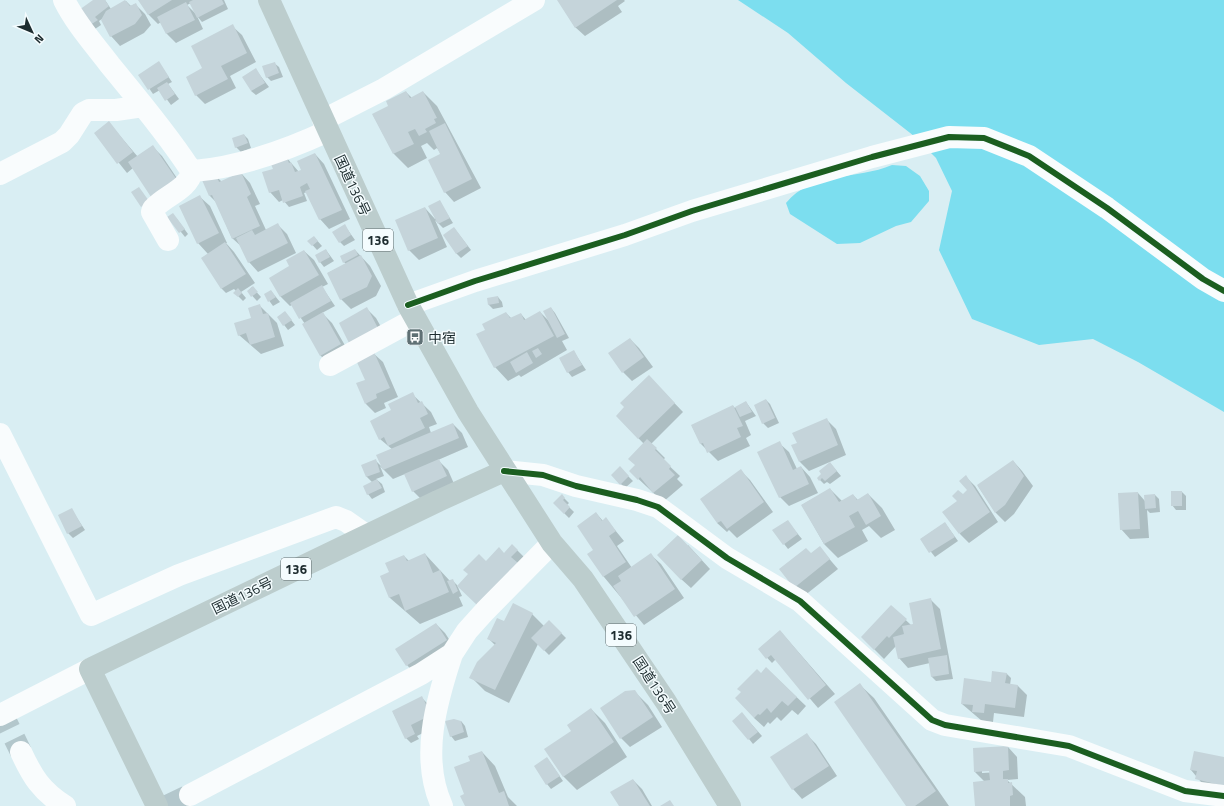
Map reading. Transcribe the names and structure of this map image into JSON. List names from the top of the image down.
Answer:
{
  "streets": {
    "highway": ["国道136号", "136"]
  },
  "places": {
    "bus stop": ["中宿"]
  },
  "north": "bottom right"
}
